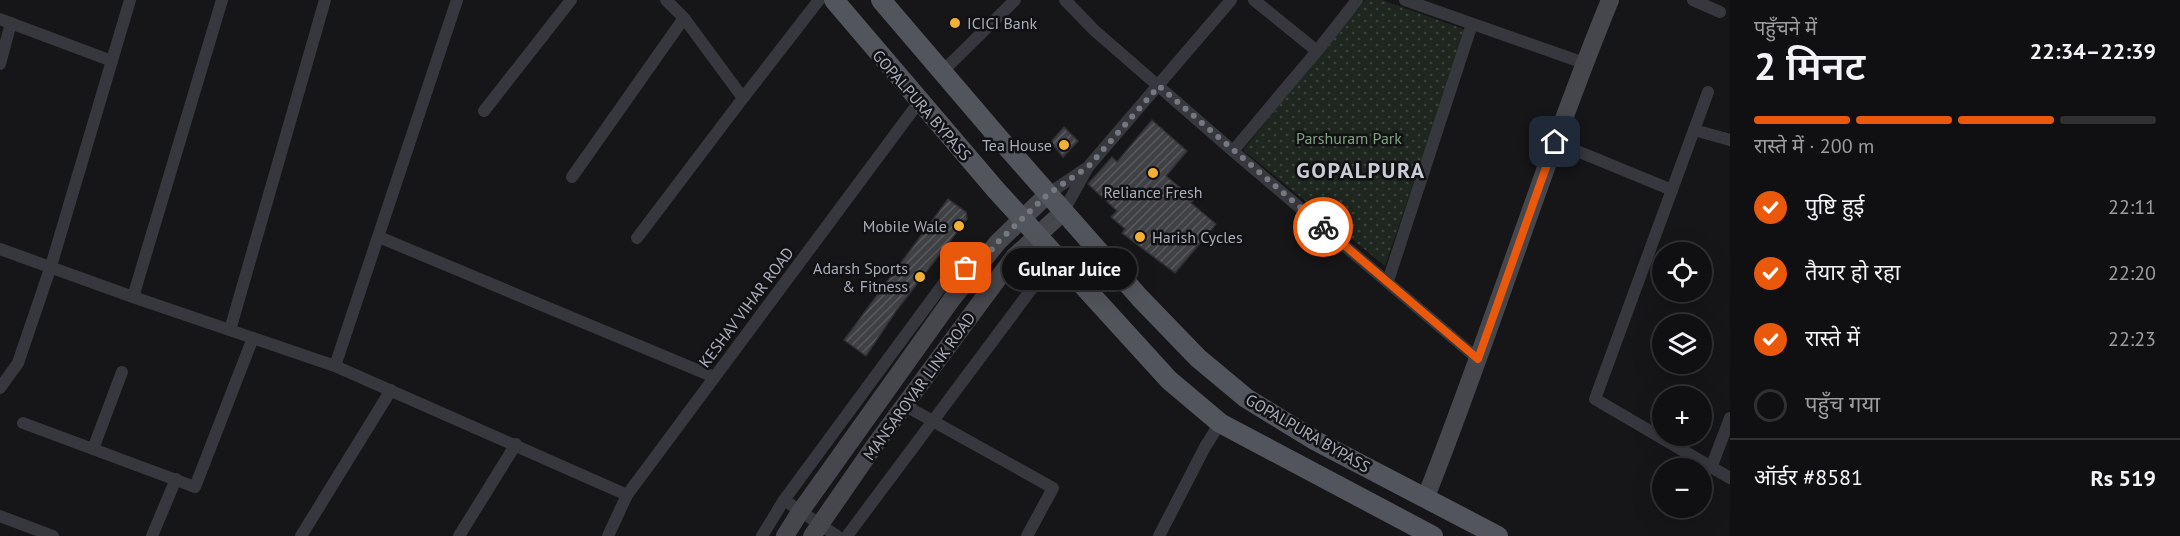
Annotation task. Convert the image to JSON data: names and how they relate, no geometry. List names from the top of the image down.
{
  "streets": {
    "main road": ["GOPALPURA BYPASS"],
    "street": ["KESHAV VIHAR ROAD", "MANSAROVAR LINK ROAD"]
  },
  "crossings": [
    ["GOPALPURA BYPASS", "KESHAV VIHAR ROAD"],
    ["GOPALPURA BYPASS", "MANSAROVAR LINK ROAD"]
  ],
  "districts": ["GOPALPURA"],
  "parks": ["Parshuram Park"],
  "places": [
    "ICICI Bank",
    "Tea House",
    "Reliance Fresh",
    "Mobile Wale",
    "Harish Cycles",
    "Gulnar Juice",
    "Adarsh Sports & Fitness"
  ],
  "page": {
    "heading": ["2 मिनट", "पहुँचने में", "22:34–22:39"],
    "panel": ["ऑर्डर #8581", "Rs 519"],
    "bar": "रास्ते में · 200 m",
    "list": [
      ["पुष्टि हुई", "22:11"],
      ["तैयार हो रहा", "22:20"],
      ["रास्ते में", "22:23"],
      "पहुँच गया"
    ],
    "map_buttons": ["+", "−"],
    "bubble": "Gulnar Juice"
  }
}
